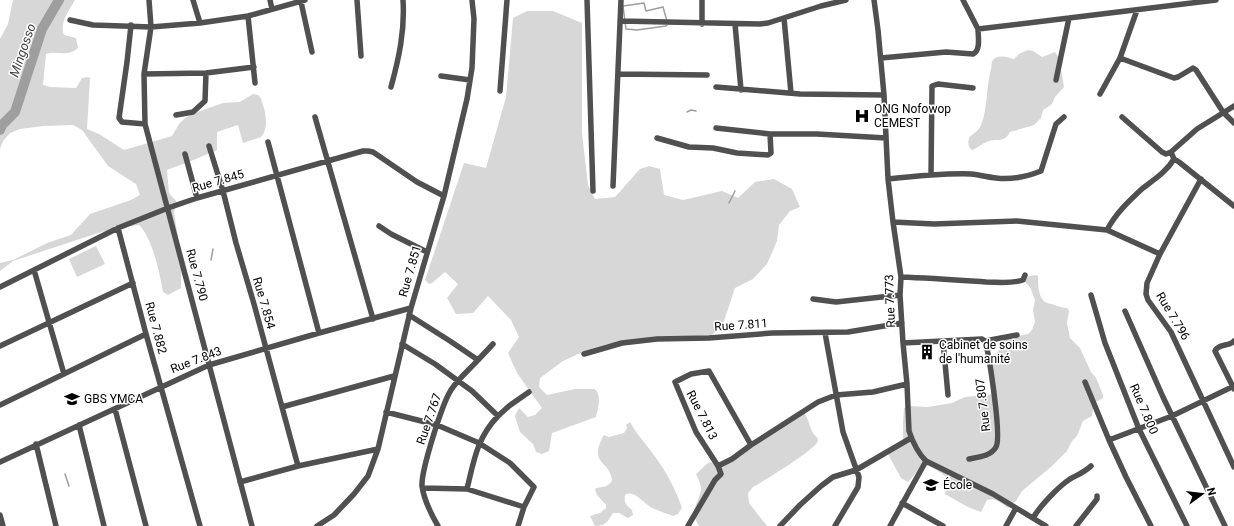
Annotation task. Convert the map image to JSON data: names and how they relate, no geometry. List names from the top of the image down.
{
  "streets": {
    "street": [
      "Rue 7.845",
      "Rue 7.851",
      "Rue 7.790",
      "Rue 7.773",
      "Rue 7.854",
      "Rue 7.796",
      "Rue 7.811",
      "Rue 7.882",
      "Rue 7.843",
      "Rue 7.807",
      "Rue 7.800",
      "Rue 7.813",
      "Rue 7.767"
    ]
  },
  "crossings": [
    ["Rue 7.845", "Rue 7.851"],
    ["Rue 7.845", "Rue 7.790"],
    ["Rue 7.845", "Rue 7.854"],
    ["Rue 7.845", "Rue 7.882"],
    ["Rue 7.851", "Rue 7.843"],
    ["Rue 7.790", "Rue 7.843"],
    ["Rue 7.773", "Rue 7.811"],
    ["Rue 7.854", "Rue 7.843"],
    ["Rue 7.882", "Rue 7.843"]
  ],
  "water": ["Mingosso"],
  "places": {
    "hospital": ["ONG Nofowop CEMEST"],
    "building": ["Cabinet de soins de l'humanité"],
    "school or university": ["GBS YMCA", "École"]
  },
  "north": "right"
}
